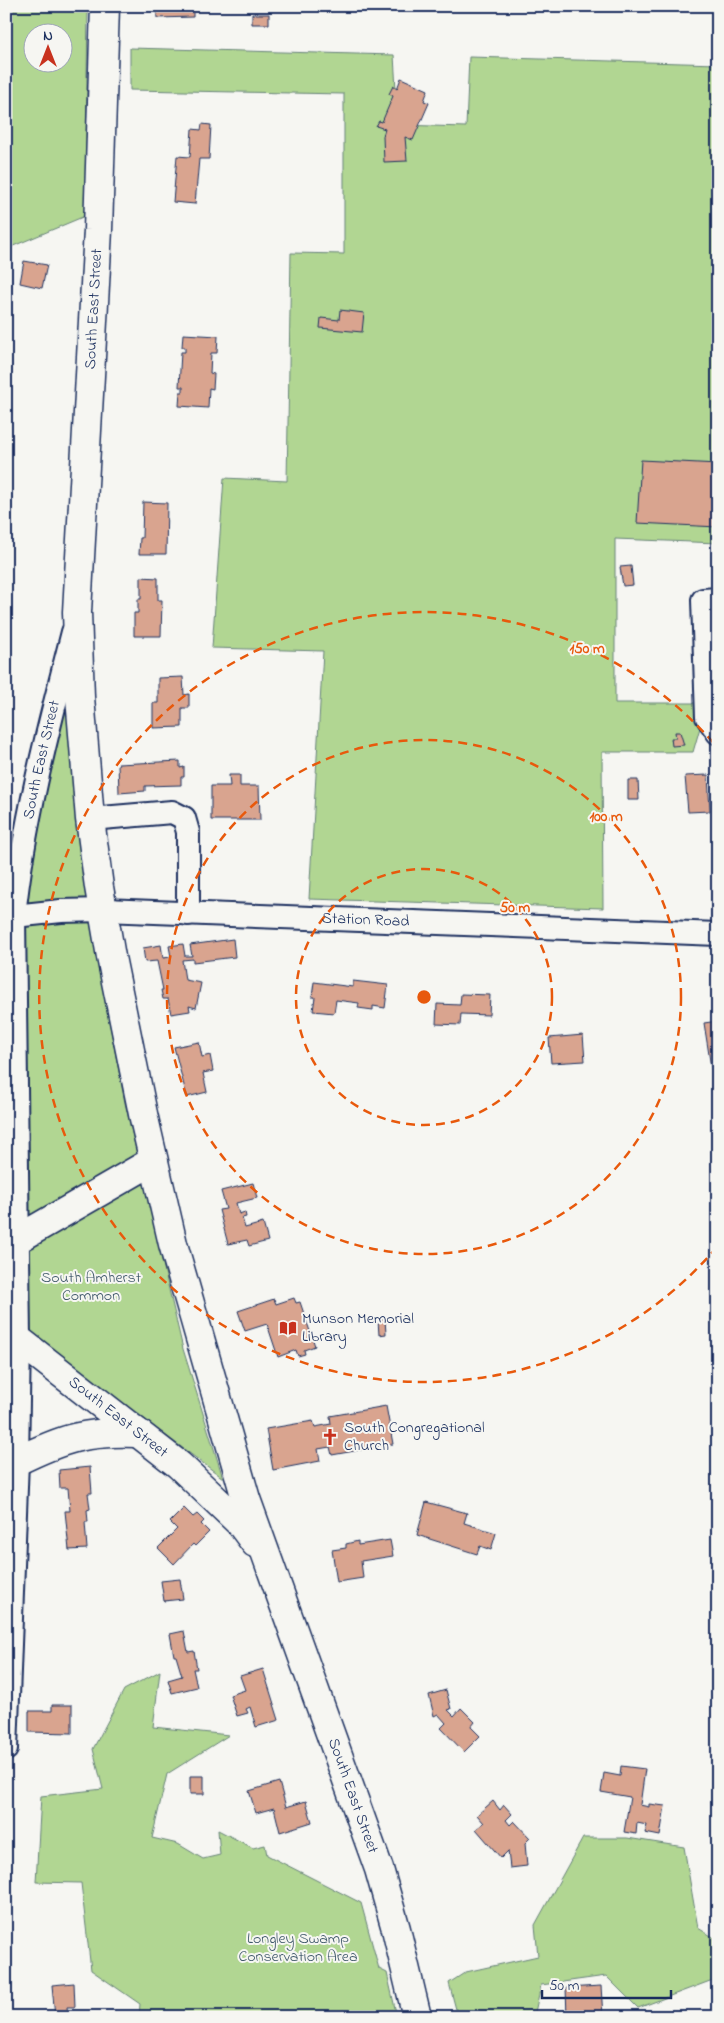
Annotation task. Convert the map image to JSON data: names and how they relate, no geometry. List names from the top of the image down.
{
  "streets": {
    "main road": ["South East Street"],
    "street": ["Station Road"]
  },
  "crossings": [
    ["South East Street", "Station Road"]
  ],
  "parks": ["South Amherst Common", "Longley Swamp Conservation Area"],
  "places": {
    "library": ["Munson Memorial Library"],
    "church": ["South Congregational Church"]
  },
  "scale_bar": "50 m",
  "north": "top",
  "rings": ["150 m", "100 m", "50 m"]
}
